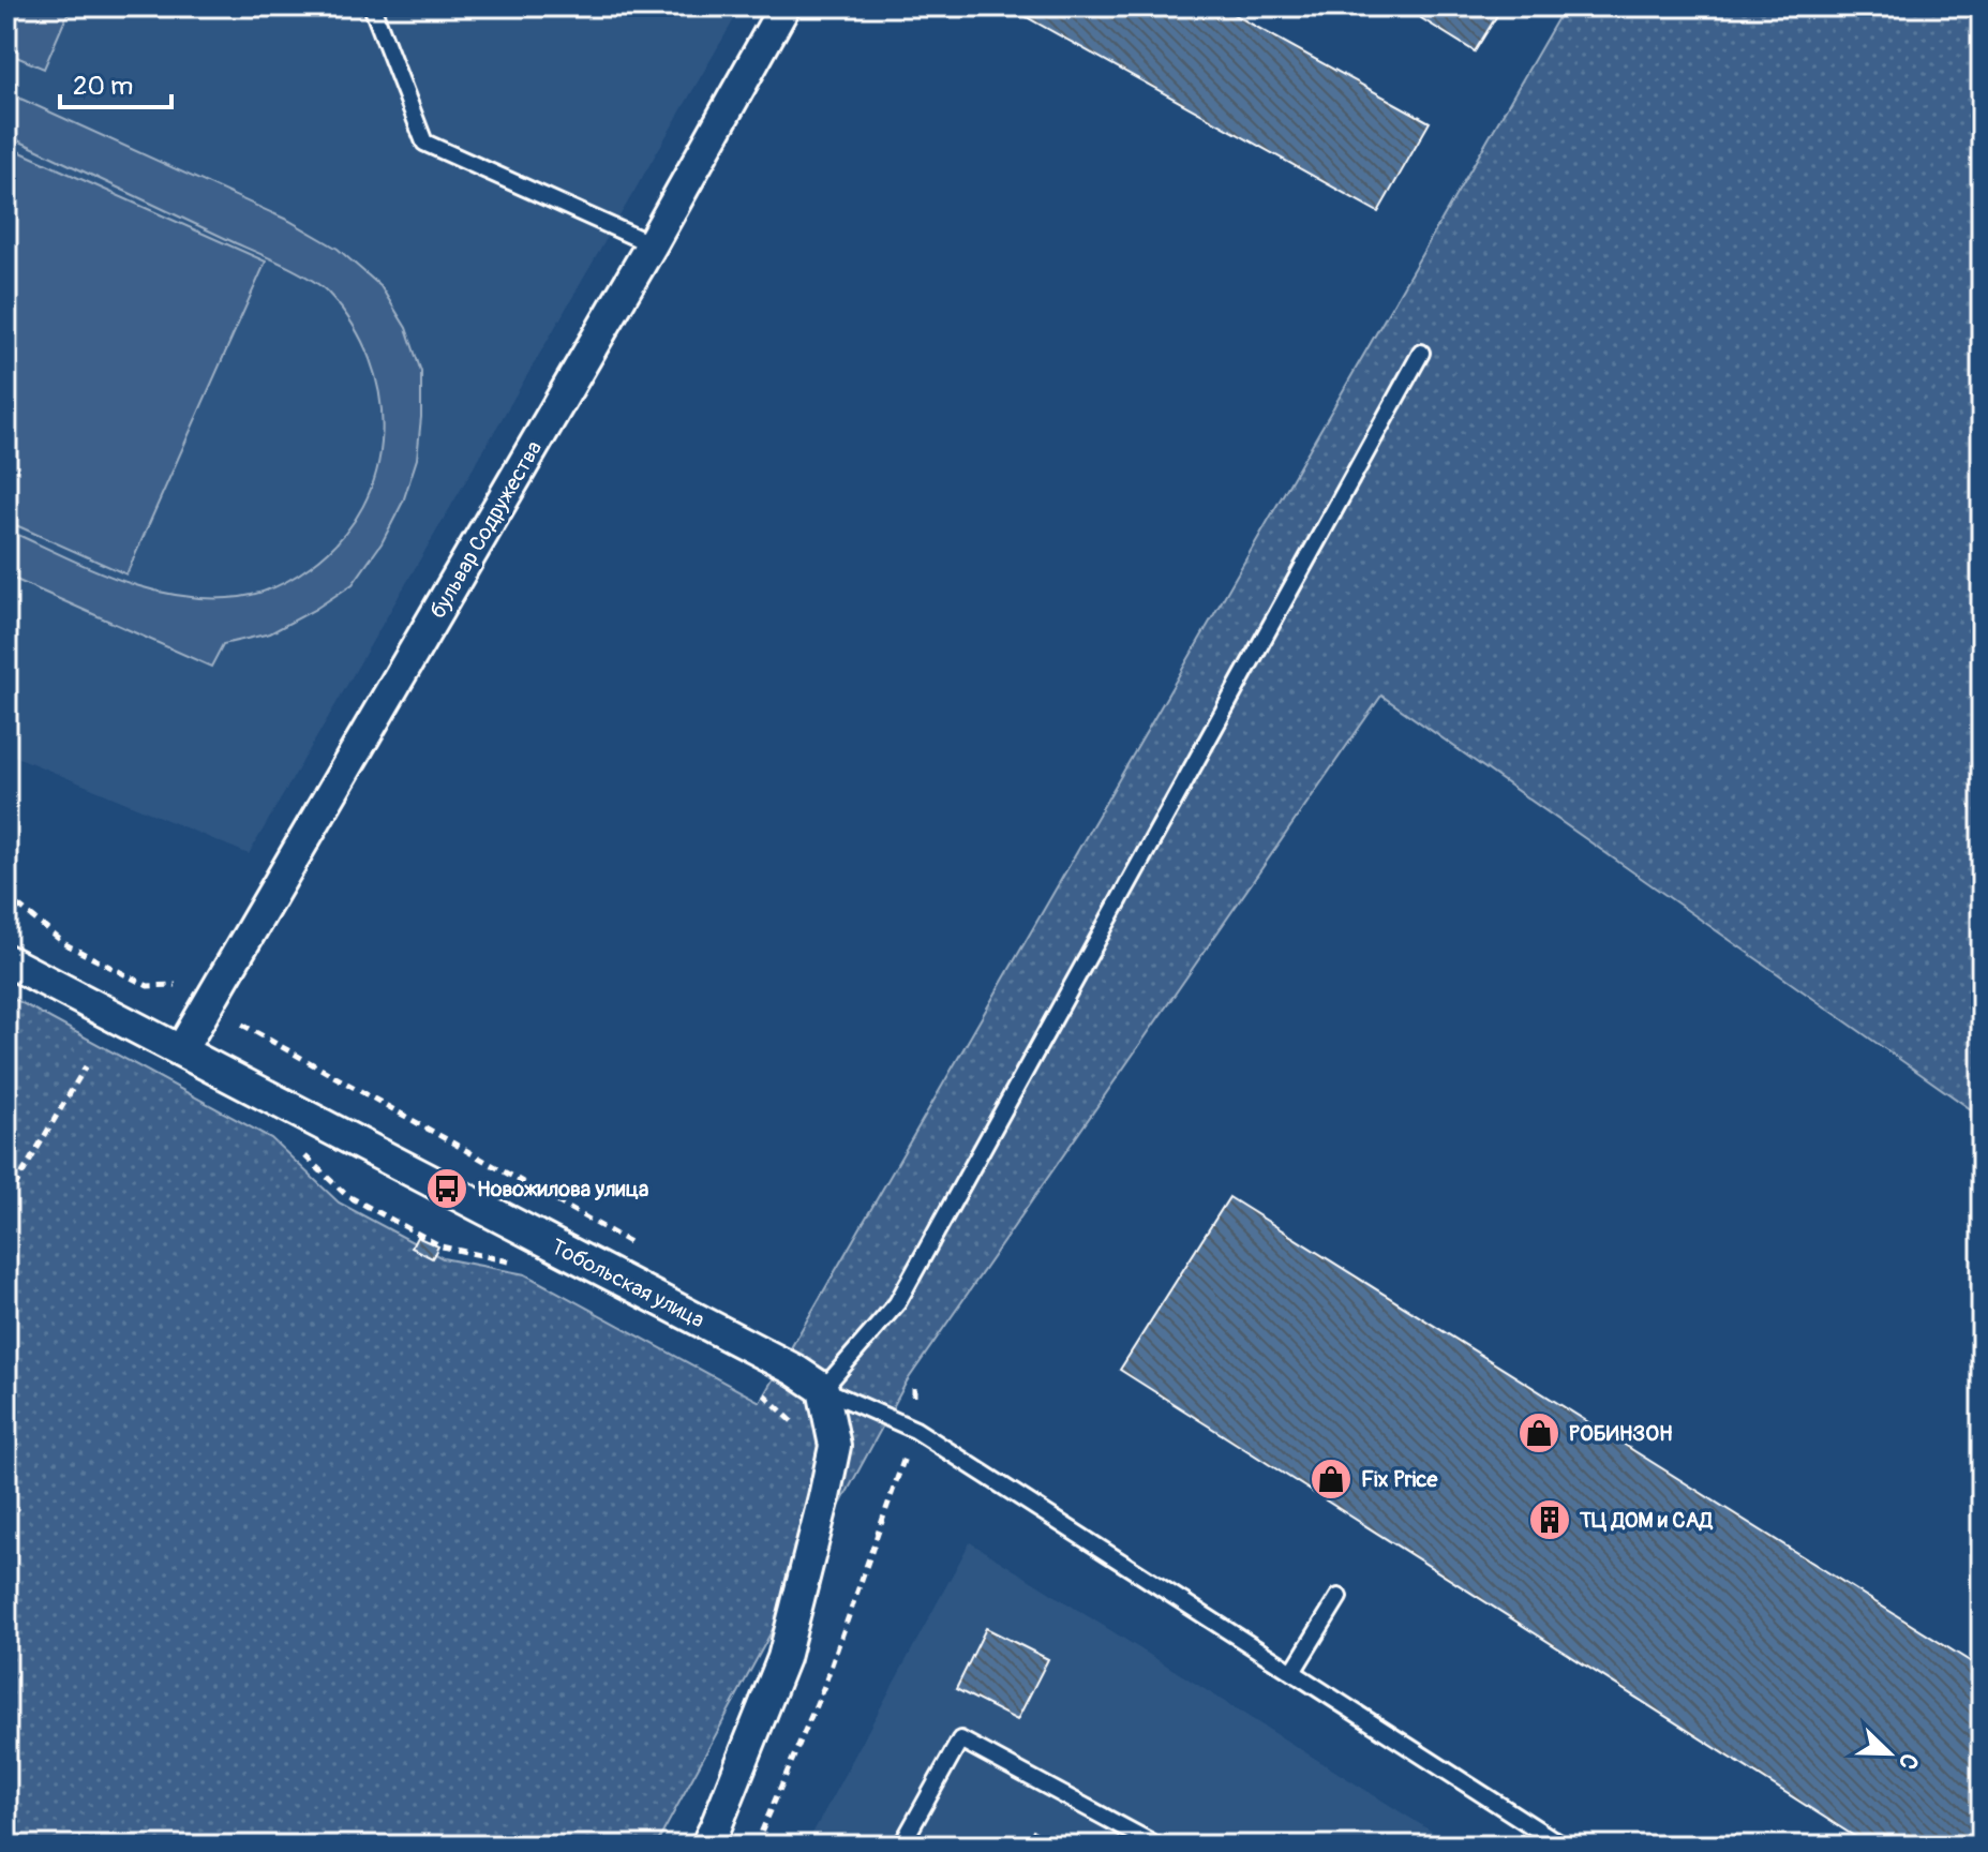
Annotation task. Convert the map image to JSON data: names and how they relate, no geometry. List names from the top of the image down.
{
  "streets": {
    "street": ["бульвар Содружества", "Тобольская улица"]
  },
  "crossings": [
    ["бульвар Содружества", "Тобольская улица"]
  ],
  "places": {
    "bus stop": ["Новожилова улица"],
    "shop": ["РОБИНЗОН", "Fix Price"],
    "building": ["ТЦ ДОМ и САД"]
  },
  "scale_bar": "20 m",
  "north": "bottom right"
}
